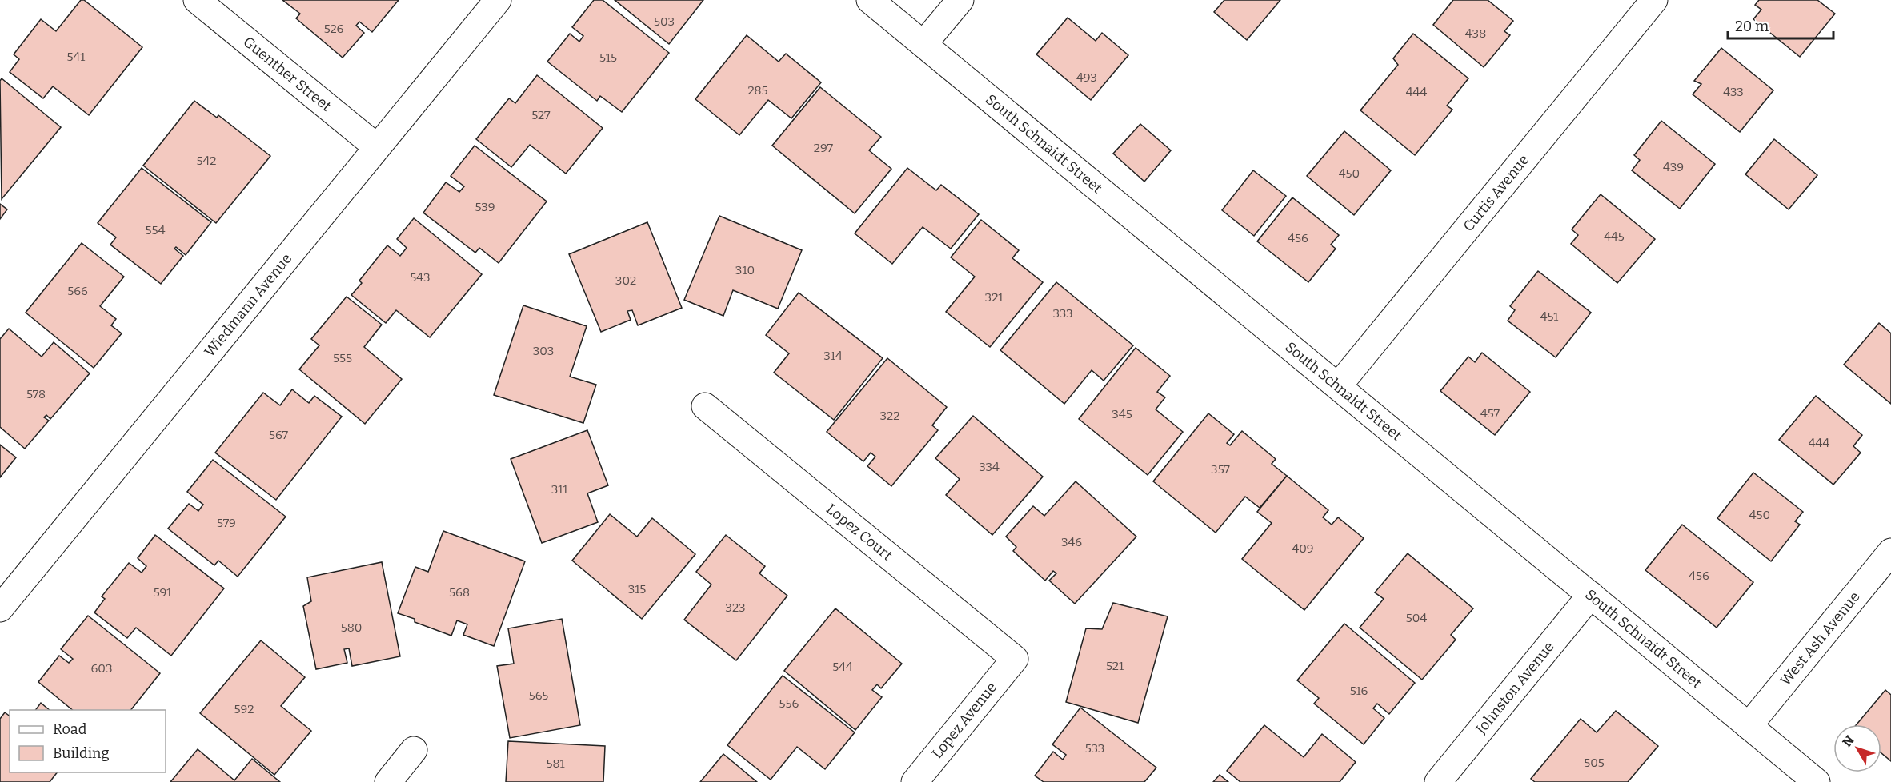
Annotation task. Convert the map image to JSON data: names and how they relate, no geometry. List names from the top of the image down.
{
  "streets": {
    "street": [
      "Guenther Street",
      "South Schnaidt Street",
      "Curtis Avenue",
      "Wiedmann Avenue",
      "Lopez Court",
      "West Ash Avenue",
      "Johnston Avenue",
      "Lopez Avenue"
    ]
  },
  "crossings": [
    ["Guenther Street", "Wiedmann Avenue"],
    ["South Schnaidt Street", "Curtis Avenue"],
    ["South Schnaidt Street", "West Ash Avenue"],
    ["South Schnaidt Street", "Johnston Avenue"],
    ["Lopez Court", "Lopez Avenue"]
  ],
  "house_numbers": [
    "503",
    "526",
    "438",
    "541",
    "515",
    "493",
    "285",
    "444",
    "433",
    "527",
    "297",
    "542",
    "439",
    "450",
    "539",
    "554",
    "445",
    "456",
    "310",
    "543",
    "302",
    "566",
    "321",
    "333",
    "451",
    "303",
    "314",
    "555",
    "578",
    "457",
    "345",
    "322",
    "567",
    "444",
    "334",
    "357",
    "311",
    "450",
    "579",
    "346",
    "409",
    "456",
    "315",
    "591",
    "568",
    "323",
    "504",
    "580",
    "521",
    "544",
    "603",
    "516",
    "565",
    "556",
    "592",
    "533",
    "505",
    "581"
  ],
  "legend": ["Road", "Building"],
  "scale_bar": "20 m",
  "north": "top left"
}
